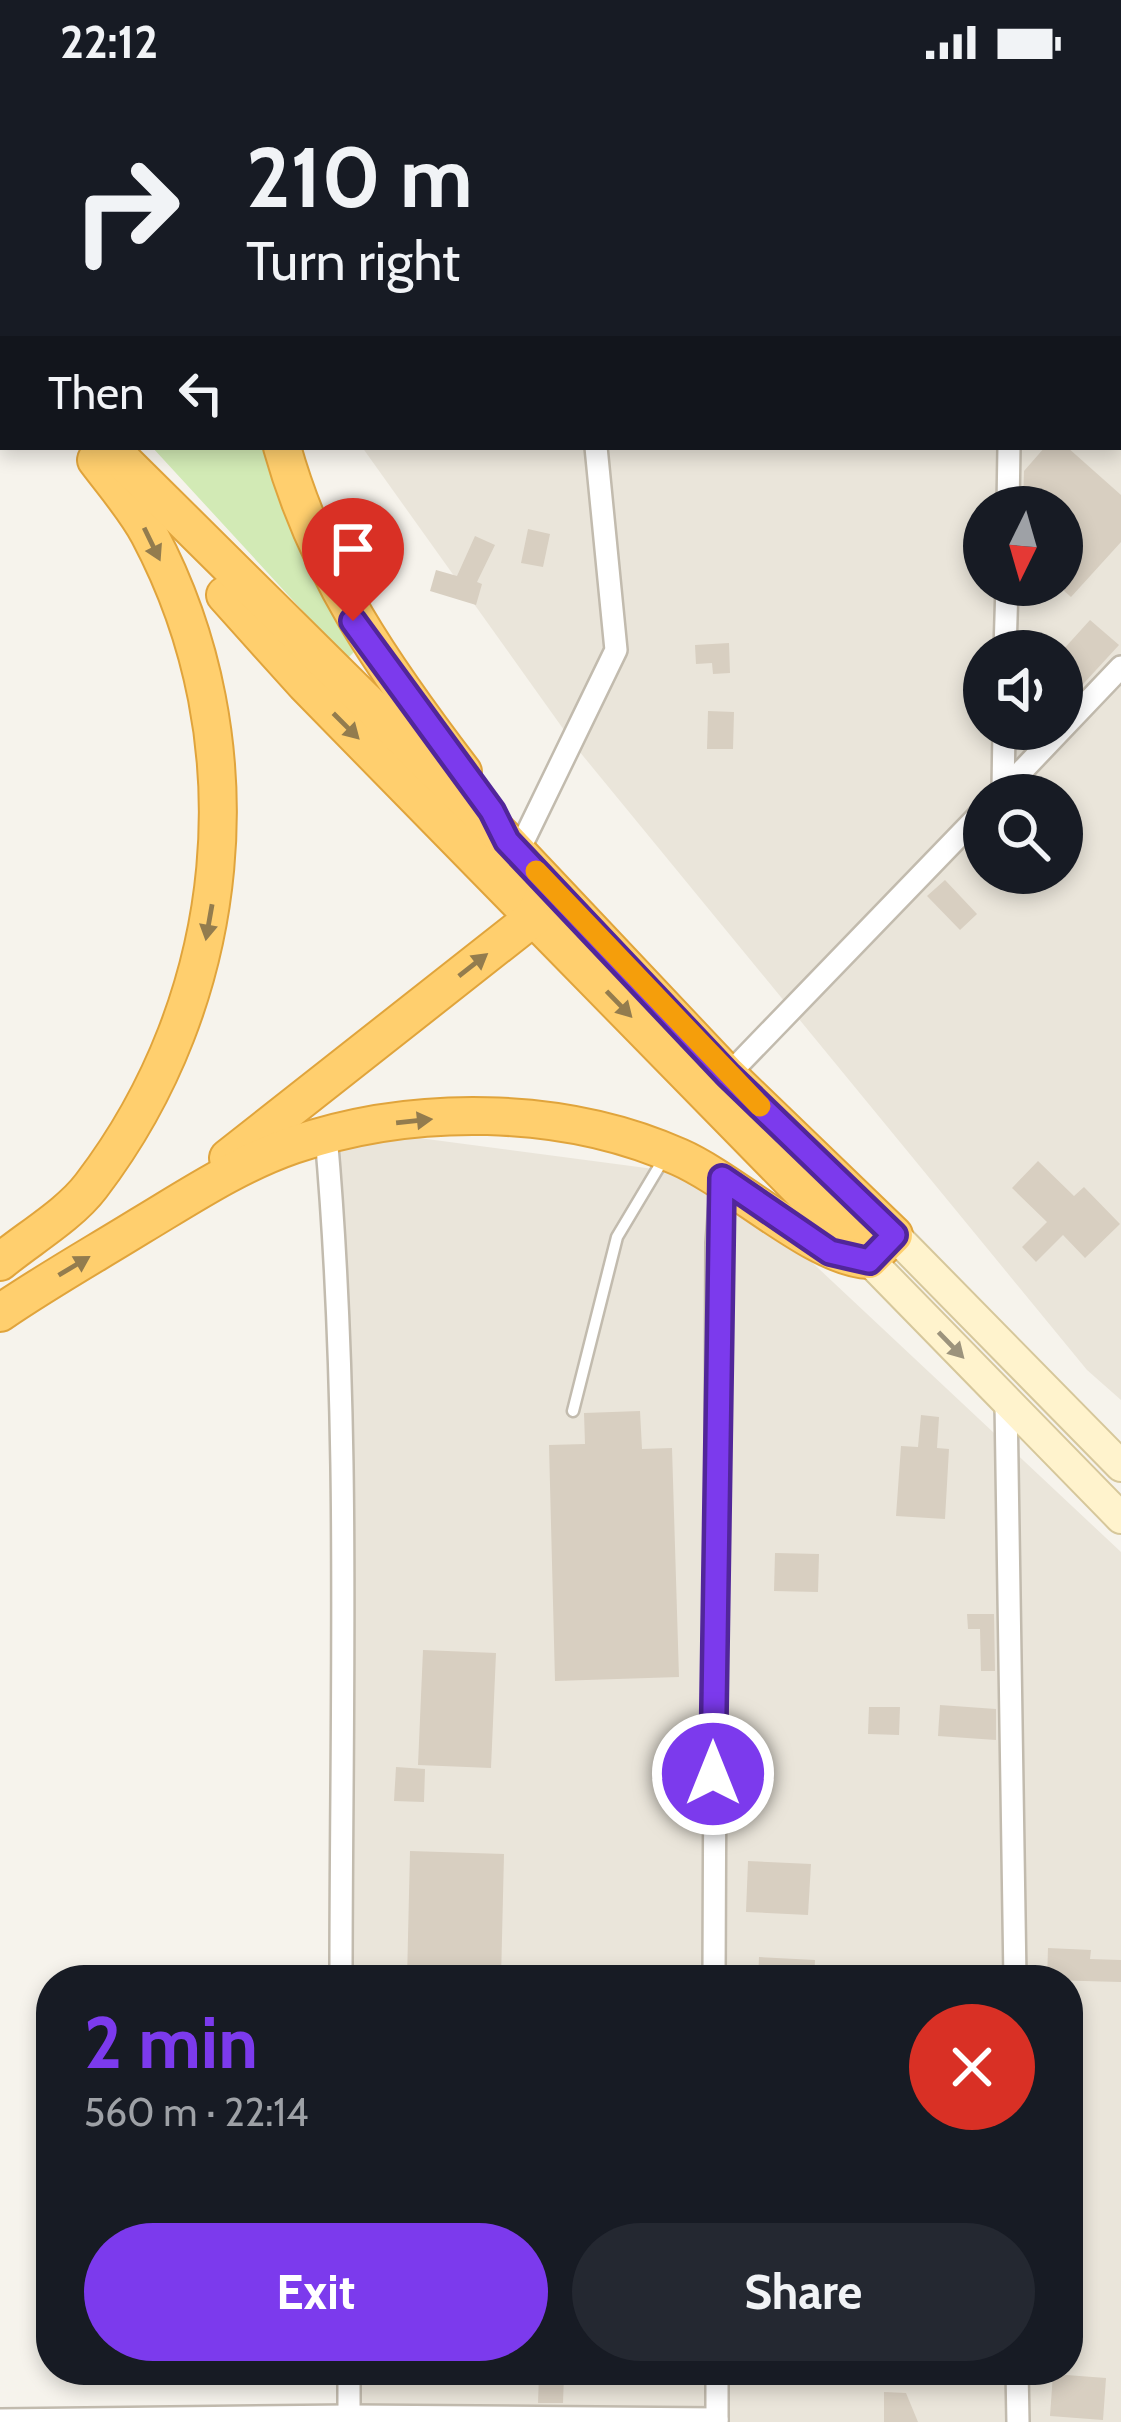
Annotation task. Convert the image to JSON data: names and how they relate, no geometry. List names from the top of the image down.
{
  "north": "bottom",
  "page": {
    "status": "22:12",
    "turn": ["210 m", "Turn right"],
    "then": "Then",
    "heading": ["2 min", "560 m · 22:14"],
    "buttons": ["Exit", "Share"]
  }
}
